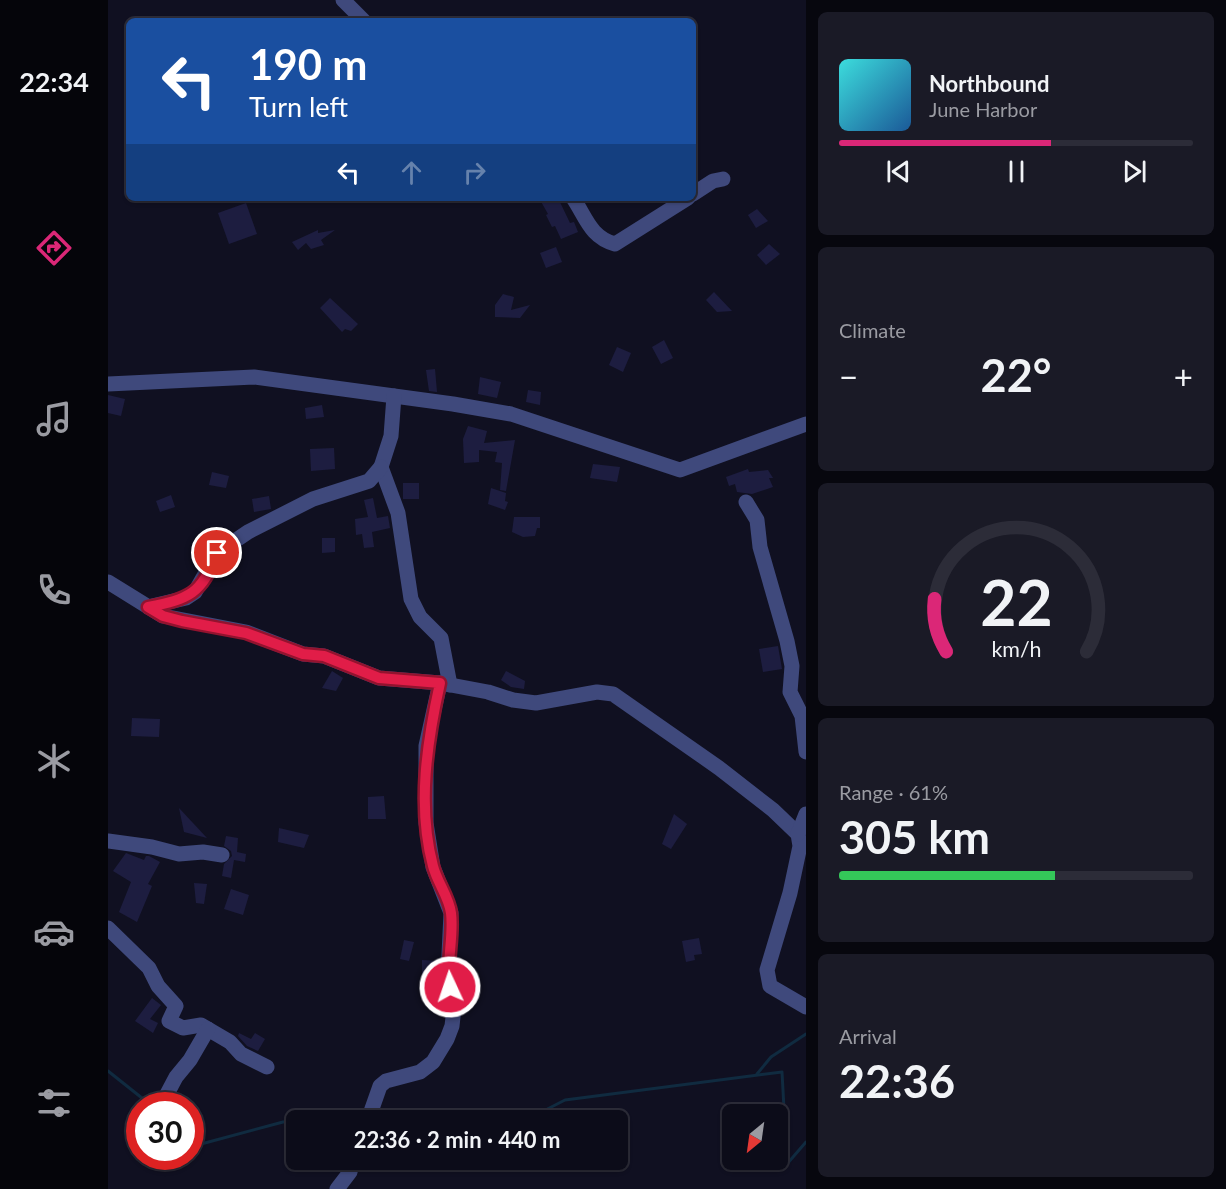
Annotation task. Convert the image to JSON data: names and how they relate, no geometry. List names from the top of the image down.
{
  "north": "bottom left",
  "page": {
    "tabs": "22:34",
    "turn": ["190 m", "Turn left"],
    "song": ["Northbound", "June Harbor"],
    "tile": [
      "Climate",
      ["Range · 61%", "305 km"],
      ["Arrival", "22:36"]
    ],
    "heat": ["−", "22°", "+"],
    "limit": "30",
    "trip": "22:36 · 2 min · 440 m",
    "gauge": ["22", "km/h"]
  }
}
